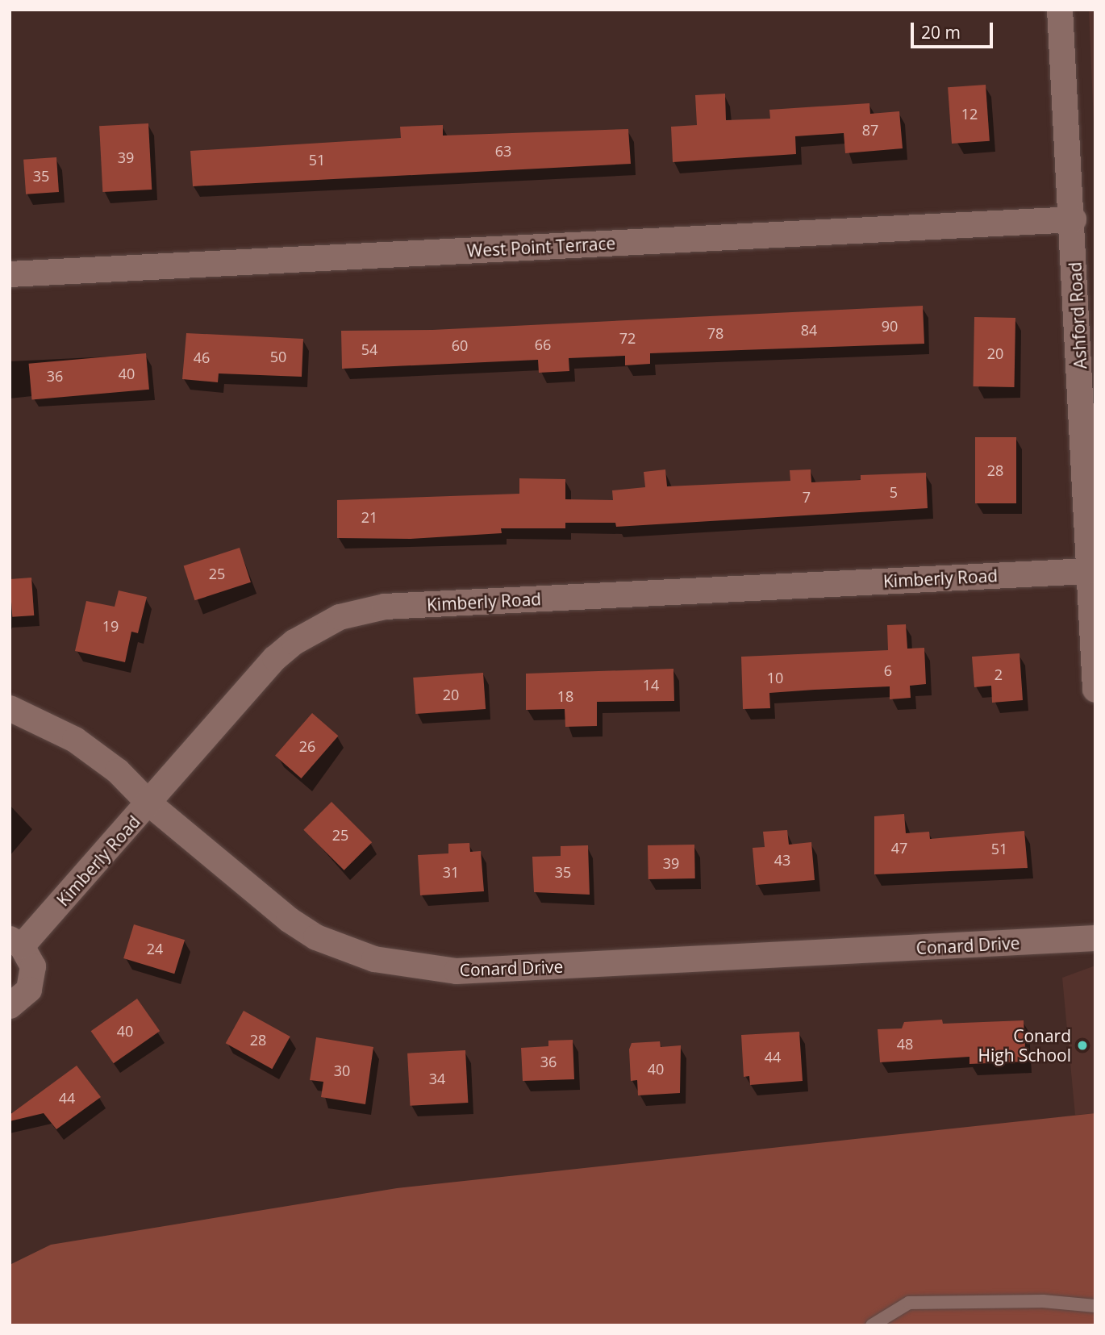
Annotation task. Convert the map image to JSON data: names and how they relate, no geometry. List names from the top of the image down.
{
  "streets": {
    "street": [
      "West Point Terrace",
      "Ashford Road",
      "Kimberly Road",
      "Conard Drive"
    ]
  },
  "crossings": [
    ["West Point Terrace", "Ashford Road"],
    ["Ashford Road", "Kimberly Road"],
    ["Kimberly Road", "Conard Drive"]
  ],
  "places": ["Conard High School"],
  "house_numbers": [
    "12",
    "87",
    "63",
    "39",
    "51",
    "35",
    "90",
    "84",
    "78",
    "72",
    "66",
    "60",
    "54",
    "20",
    "50",
    "46",
    "40",
    "36",
    "28",
    "5",
    "7",
    "21",
    "25",
    "19",
    "6",
    "2",
    "10",
    "14",
    "20",
    "18",
    "26",
    "25",
    "47",
    "51",
    "43",
    "39",
    "31",
    "35",
    "24",
    "40",
    "28",
    "48",
    "44",
    "36",
    "40",
    "30",
    "34",
    "44"
  ],
  "scale_bar": "20 m"
}
